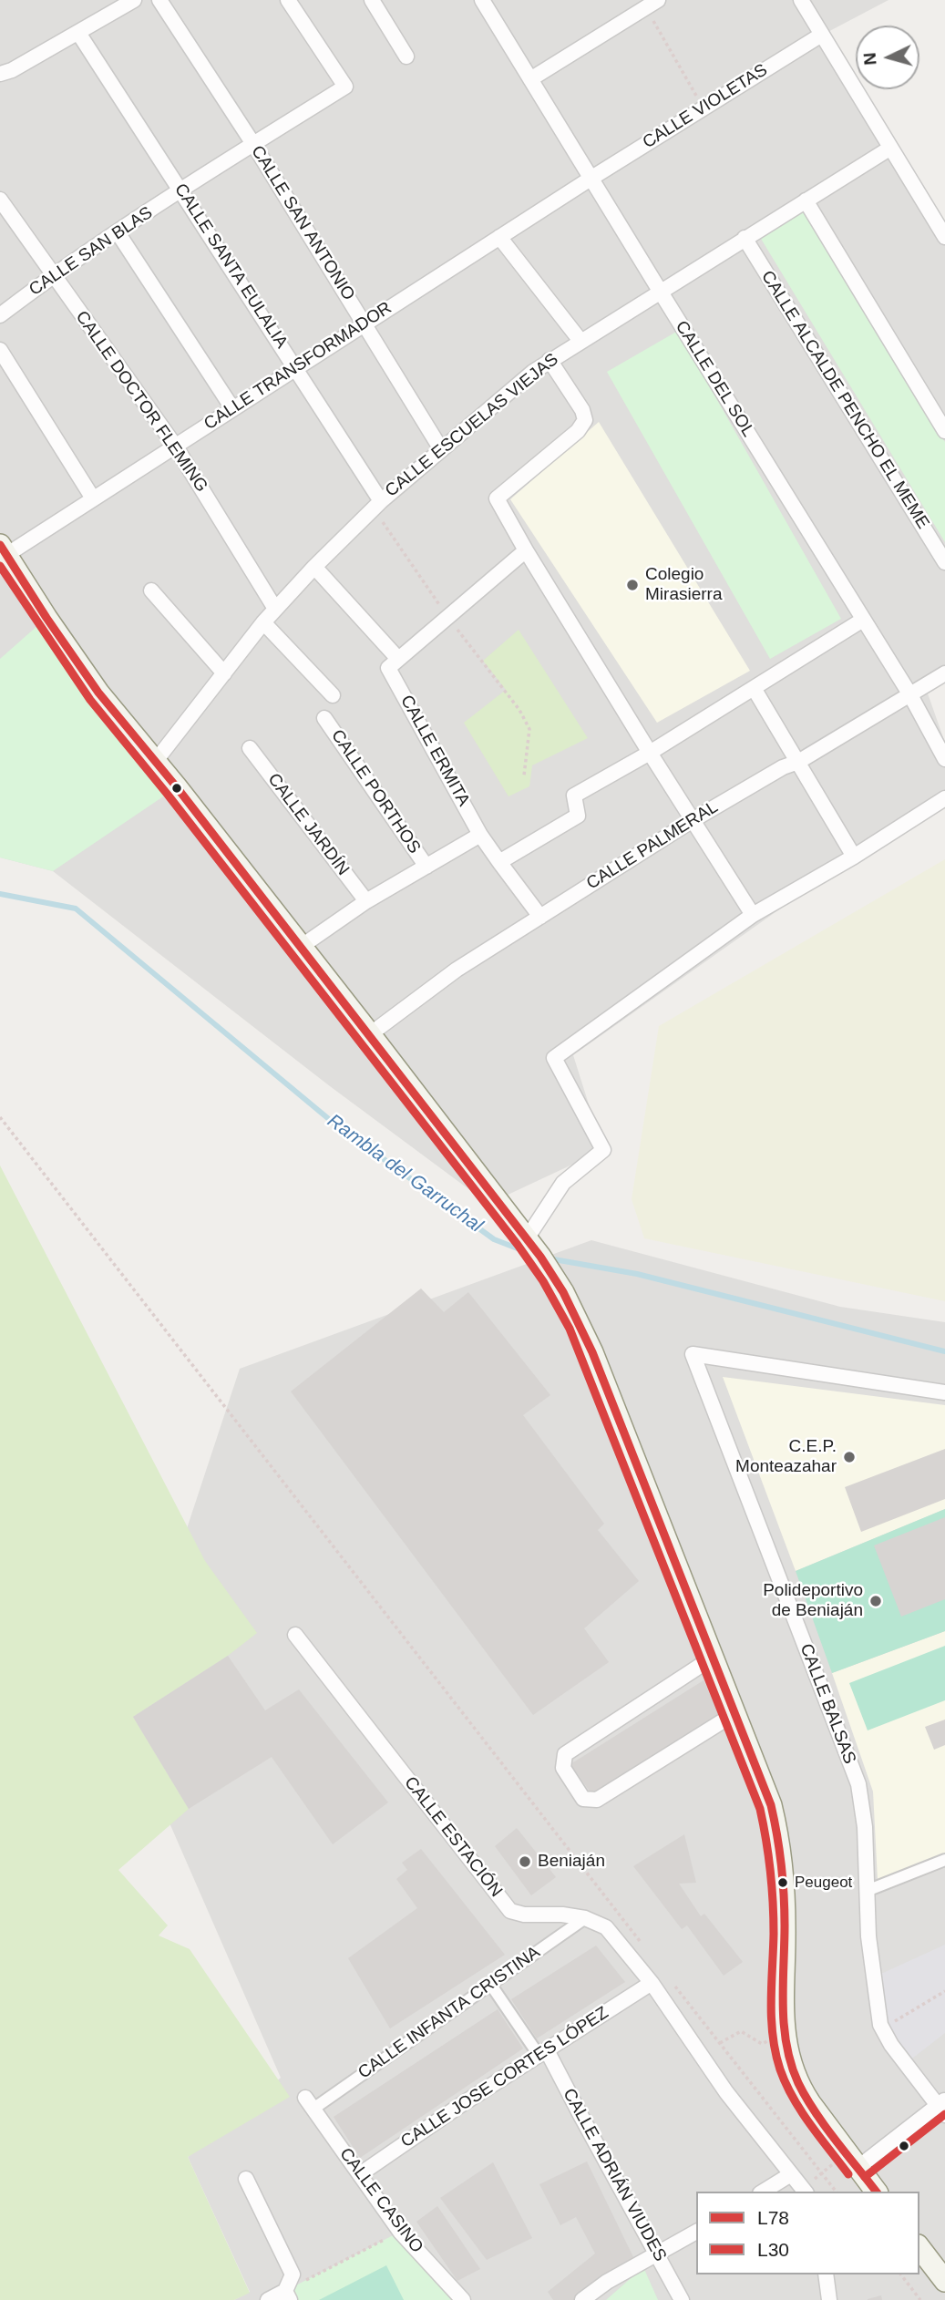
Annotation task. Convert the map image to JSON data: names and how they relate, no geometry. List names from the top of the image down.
{
  "streets": {
    "street": [
      "CALLE VIOLETAS",
      "CALLE SAN ANTONIO",
      "CALLE SAN BLAS",
      "CALLE SANTA EULALIA",
      "CALLE TRANSFORMADOR",
      "CALLE DEL SOL",
      "CALLE ALCALDE PENCHO EL MEME",
      "CALLE DOCTOR FLEMING",
      "CALLE ESCUELAS VIEJAS",
      "CALLE ERMITA",
      "CALLE PORTHOS",
      "CALLE JARDÍN",
      "CALLE PALMERAL",
      "CALLE BALSAS",
      "CALLE ESTACIÓN",
      "CALLE INFANTA CRISTINA",
      "CALLE JOSE CORTES LÓPEZ",
      "CALLE ADRIÁN VIUDES",
      "CALLE CASINO"
    ]
  },
  "crossings": [
    ["CALLE VIOLETAS", "CALLE TRANSFORMADOR"],
    ["CALLE VIOLETAS", "CALLE DEL SOL"],
    ["CALLE SAN ANTONIO", "CALLE SAN BLAS"],
    ["CALLE SAN ANTONIO", "CALLE TRANSFORMADOR"],
    ["CALLE SAN ANTONIO", "CALLE ESCUELAS VIEJAS"],
    ["CALLE SAN BLAS", "CALLE SANTA EULALIA"],
    ["CALLE SAN BLAS", "CALLE DOCTOR FLEMING"],
    ["CALLE SANTA EULALIA", "CALLE TRANSFORMADOR"],
    ["CALLE SANTA EULALIA", "CALLE ESCUELAS VIEJAS"],
    ["CALLE TRANSFORMADOR", "CALLE DEL SOL"],
    ["CALLE TRANSFORMADOR", "CALLE DOCTOR FLEMING"],
    ["CALLE DEL SOL", "CALLE ESCUELAS VIEJAS"],
    ["CALLE DEL SOL", "CALLE PALMERAL"],
    ["CALLE ALCALDE PENCHO EL MEME", "CALLE ESCUELAS VIEJAS"],
    ["CALLE DOCTOR FLEMING", "CALLE ESCUELAS VIEJAS"],
    ["CALLE ESCUELAS VIEJAS", "CALLE ERMITA"],
    ["CALLE ERMITA", "CALLE PALMERAL"],
    ["CALLE ESTACIÓN", "CALLE INFANTA CRISTINA"],
    ["CALLE ESTACIÓN", "CALLE JOSE CORTES LÓPEZ"],
    ["CALLE INFANTA CRISTINA", "CALLE CASINO"],
    ["CALLE JOSE CORTES LÓPEZ", "CALLE ADRIÁN VIUDES"],
    ["CALLE JOSE CORTES LÓPEZ", "CALLE CASINO"]
  ],
  "water": ["Rambla del Garruchal"],
  "places": [
    "Colegio Mirasierra",
    "C.E.P. Monteazahar",
    "Polideportivo de Beniaján",
    "Beniaján",
    "Peugeot"
  ],
  "lines": ["transit line L78", "transit line L30"],
  "legend": ["L78", "L30"],
  "north": "left"
}
